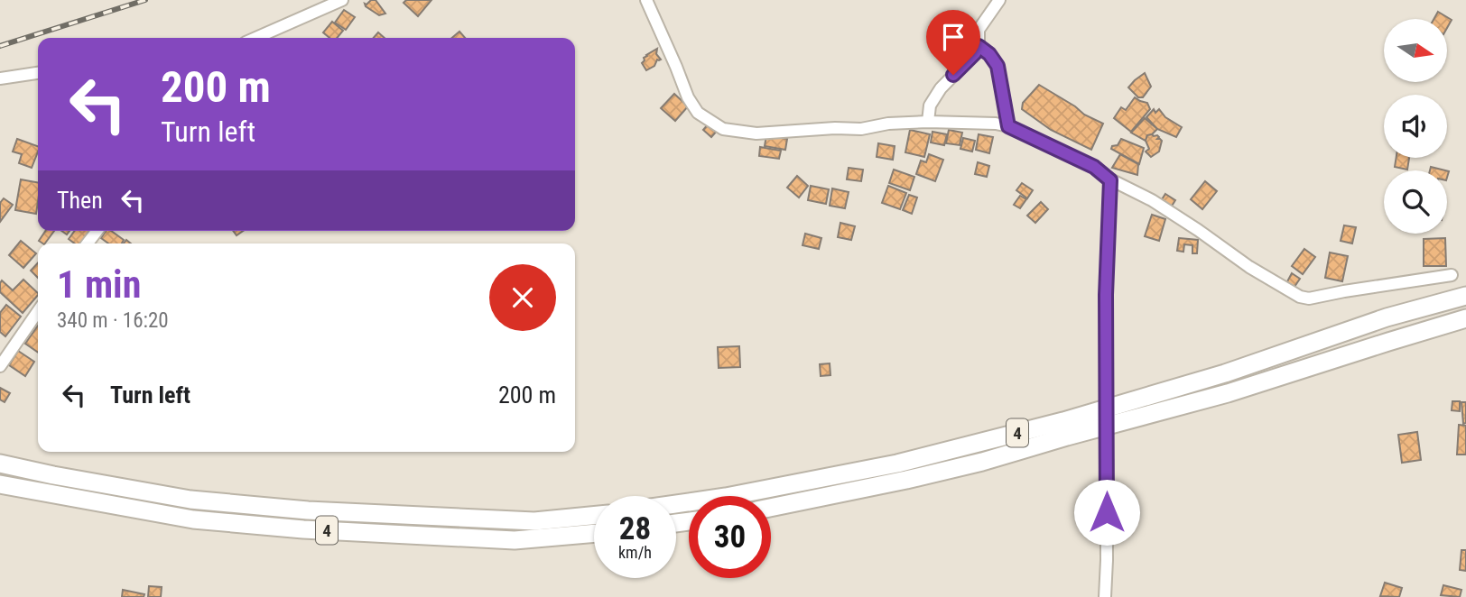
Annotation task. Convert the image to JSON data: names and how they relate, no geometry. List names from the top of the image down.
{
  "streets": {
    "highway": ["4"]
  },
  "north": "right",
  "page": {
    "turn": ["200 m", "Turn left"],
    "then": "Then",
    "heading": ["1 min", "340 m · 16:20"],
    "list": [
      {
        "name": "Turn left",
        "value": "200 m"
      }
    ],
    "speed": "28 km/h",
    "limit": "30"
  }
}
